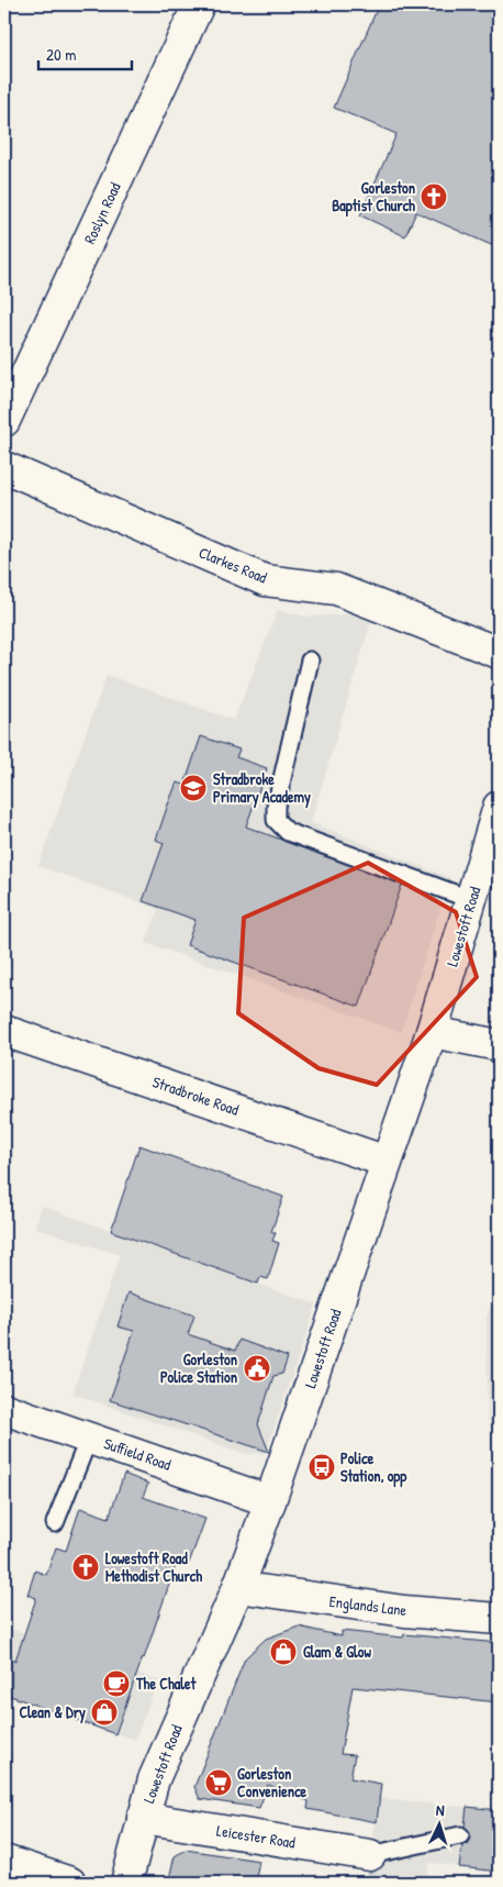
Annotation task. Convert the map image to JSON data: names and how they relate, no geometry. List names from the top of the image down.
{
  "streets": {
    "street": [
      "Roslyn Road",
      "Clarkes Road",
      "Lowestoft Road",
      "Stradbroke Road",
      "Suffield Road",
      "Englands Lane",
      "Leicester Road"
    ]
  },
  "crossings": [
    ["Lowestoft Road", "Stradbroke Road"],
    ["Lowestoft Road", "Suffield Road"],
    ["Lowestoft Road", "Englands Lane"],
    ["Lowestoft Road", "Leicester Road"]
  ],
  "places": {
    "church": ["Gorleston Baptist Church", "Lowestoft Road Methodist Church"],
    "school or university": ["Stradbroke Primary Academy"],
    "public building": ["Gorleston Police Station"],
    "bus stop": ["Police Station, opp"],
    "shop": ["Glam & Glow", "Clean & Dry"],
    "cafe": ["The Chalet"],
    "supermarket": ["Gorleston Convenience"]
  },
  "scale_bar": "20 m",
  "north": "top"
}
